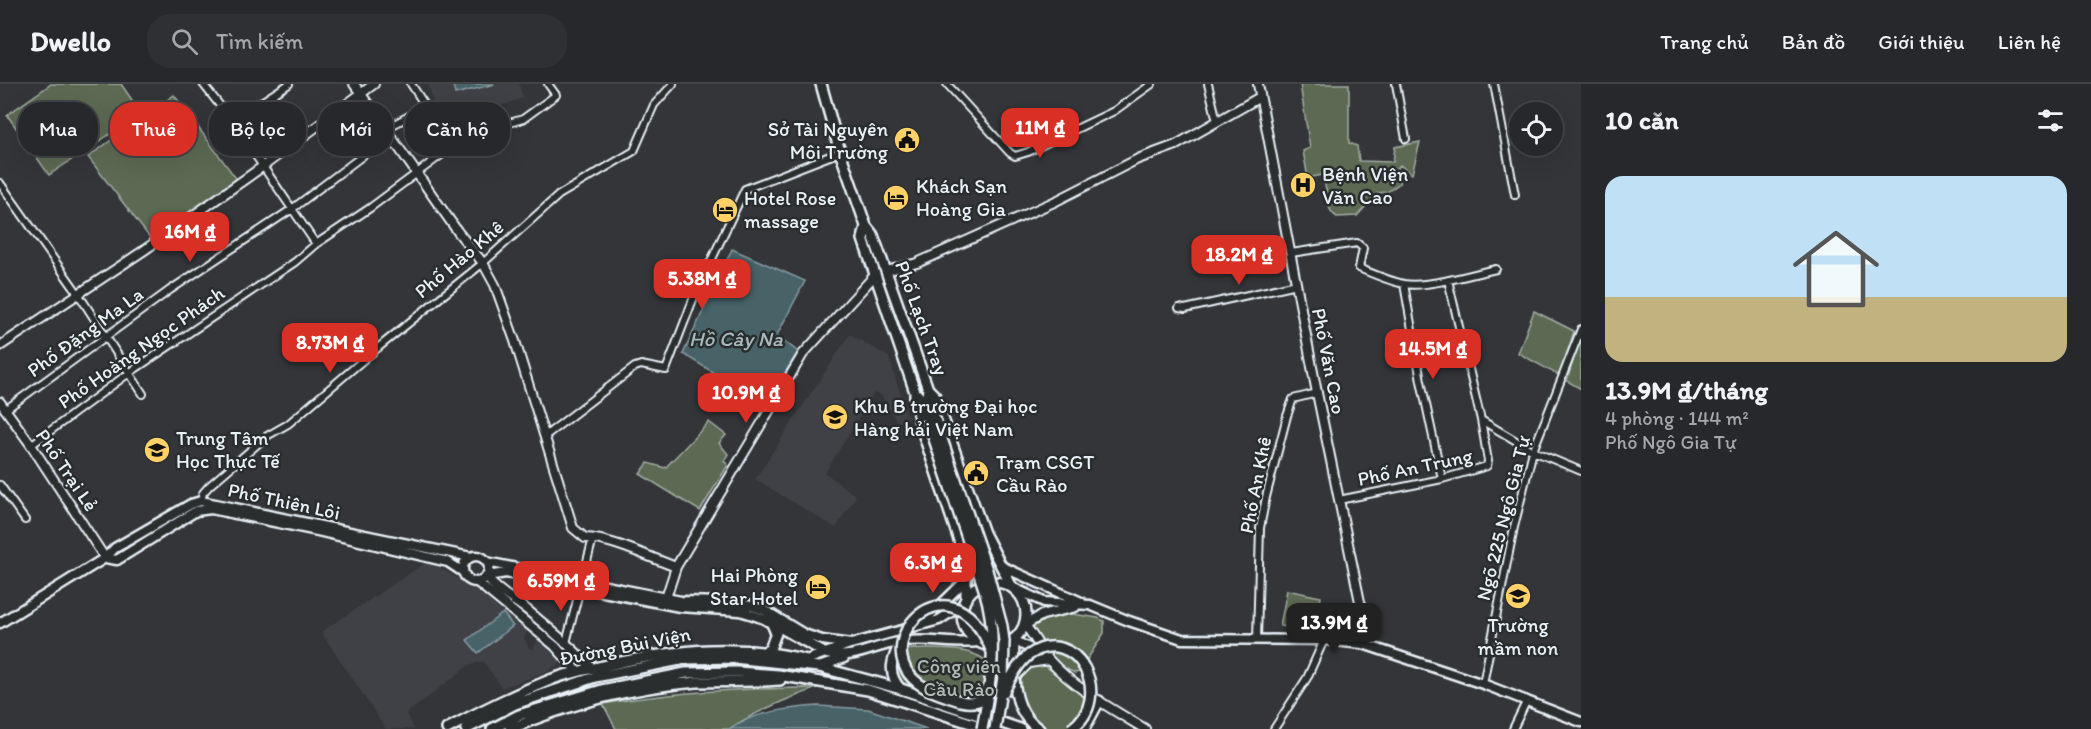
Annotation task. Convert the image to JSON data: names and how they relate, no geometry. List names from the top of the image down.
{
  "streets": {
    "main road": ["Phố Lạch Tray", "Phố Thiên Lôi", "Đường Bùi Viện"],
    "street": [
      "Phố Hào Khê",
      "Phố Đặng Ma La",
      "Phố Hoàng Ngọc Phách",
      "Phố Văn Cao",
      "Phố An Trung",
      "Phố Trại Lẻ",
      "Phố An Khê",
      "Ngõ 225 Ngô Gia Tự"
    ]
  },
  "crossings": [
    ["Phố Hào Khê", "Phố Thiên Lôi"],
    ["Phố Đặng Ma La", "Phố Trại Lẻ"],
    ["Phố Hoàng Ngọc Phách", "Phố Trại Lẻ"],
    ["Phố Văn Cao", "Phố An Trung"],
    ["Phố Văn Cao", "Phố An Khê"],
    ["Phố Trại Lẻ", "Phố Thiên Lôi"]
  ],
  "water": ["Hồ Cây Na"],
  "parks": ["Công viên Cầu Rào"],
  "places": {
    "public building": ["Sở Tài Nguyên Môi Trường", "Trạm CSGT Cầu Rào"],
    "hospital": ["Bệnh Viện Văn Cao"],
    "hotel": ["Khách Sạn Hoàng Gia", "Hotel Rose massage", "Hai Phòng Star Hotel"],
    "school or university": ["Khu B trường Đại học Hàng hải Việt Nam", "Trung Tâm Học Thực Tế", "Trường mầm non"]
  },
  "page": {
    "header": "Dwello",
    "search": "Tìm kiếm",
    "nav": [
      "Trang chủ",
      "Bản đồ",
      "Giới thiệu",
      "Liên hệ"
    ],
    "heading": "10 căn",
    "chip": [
      "Mua",
      "Thuê",
      "Bộ lọc",
      "Mới",
      "Căn hộ"
    ],
    "price": [
      "11M ₫",
      "16M ₫",
      "18.2M ₫",
      "5.38M ₫",
      "8.73M ₫",
      "14.5M ₫",
      "10.9M ₫",
      "6.3M ₫",
      "6.59M ₫",
      "13.9M ₫"
    ],
    "list": [
      {
        "name": "13.9M ₫/tháng",
        "note": "4 phòng · 144 m² · Phố Ngô Gia Tự"
      }
    ]
  }
}
